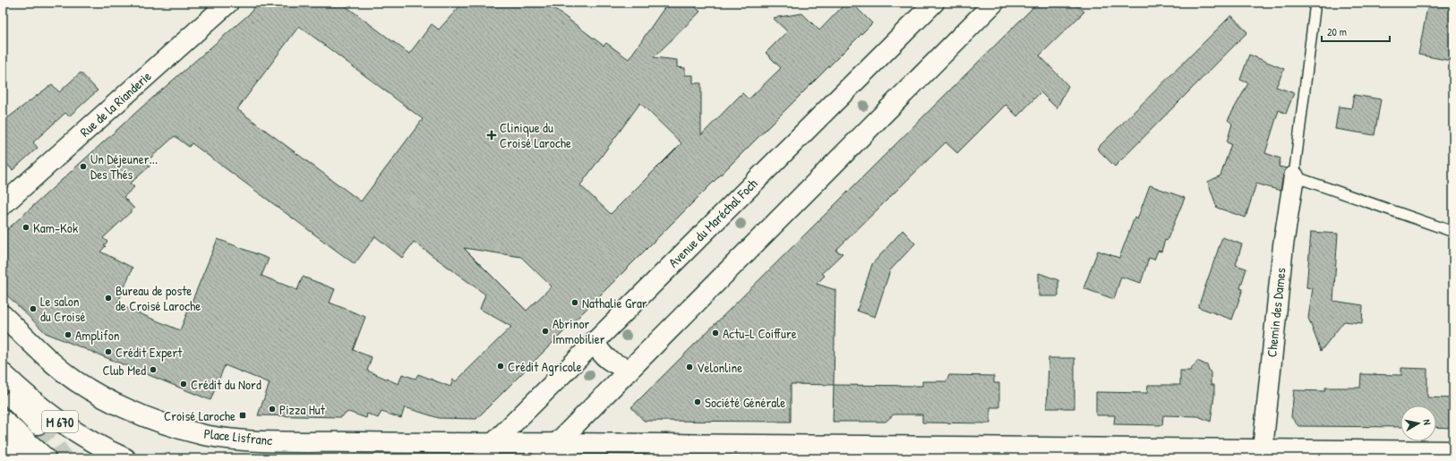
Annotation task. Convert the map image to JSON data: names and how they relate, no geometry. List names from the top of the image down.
{
  "streets": {
    "street": [
      "Rue de la Rianderie",
      "Avenue du Maréchal Foch",
      "Chemin des Dames",
      "M 670",
      "Place Lisfranc"
    ]
  },
  "crossings": [
    ["Avenue du Maréchal Foch", "Place Lisfranc"],
    ["Chemin des Dames", "Place Lisfranc"]
  ],
  "places": {
    "health": ["Clinique du Croisé Laroche"],
    "other": [
      "Un Déjeuner... Des Thés",
      "Kam-Kok",
      "Bureau de poste de Croisé Laroche",
      "Nathalie Grar",
      "Le salon du Croisé",
      "Abrinor Immobilier",
      "Actu-L Coiffure",
      "Amplifon",
      "Crédit Expert",
      "Crédit Agricole",
      "Velonline",
      "Club Med",
      "Crédit du Nord",
      "Société Générale",
      "Pizza Hut"
    ],
    "transit": ["Croisé Laroche"]
  },
  "scale_bar": "20 m",
  "north": "right"
}
